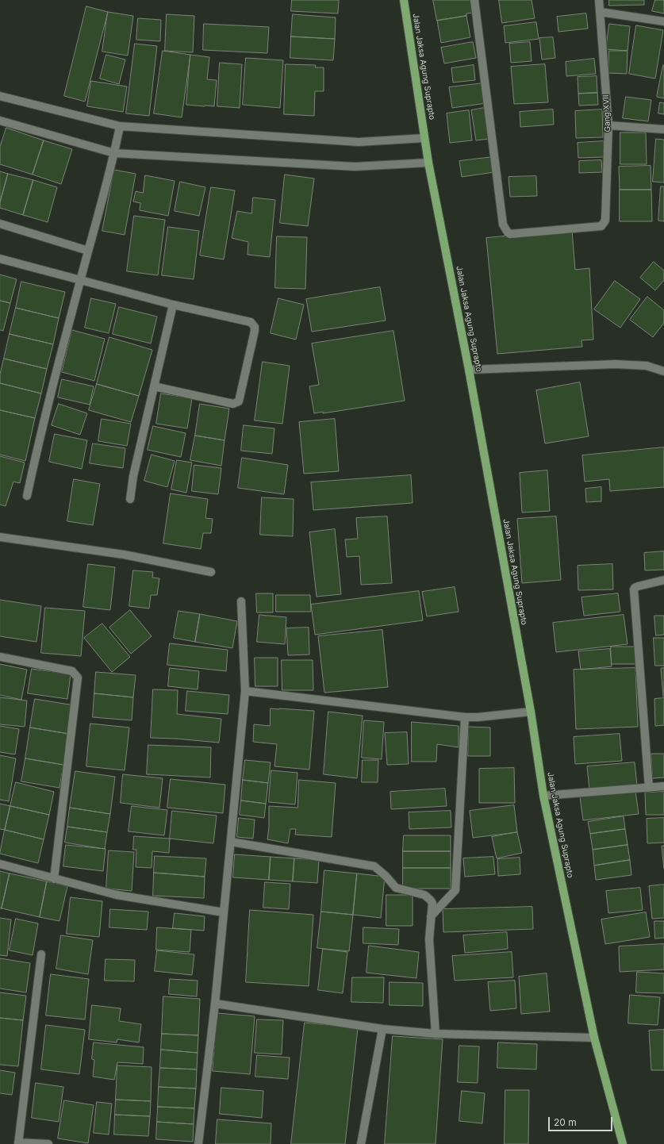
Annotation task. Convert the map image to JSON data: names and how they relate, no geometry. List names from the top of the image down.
{
  "streets": {
    "main road": ["Jalan Jaksa Agung Suprapto"],
    "street": ["Gang XVII"]
  },
  "scale_bar": "20 m"
}
